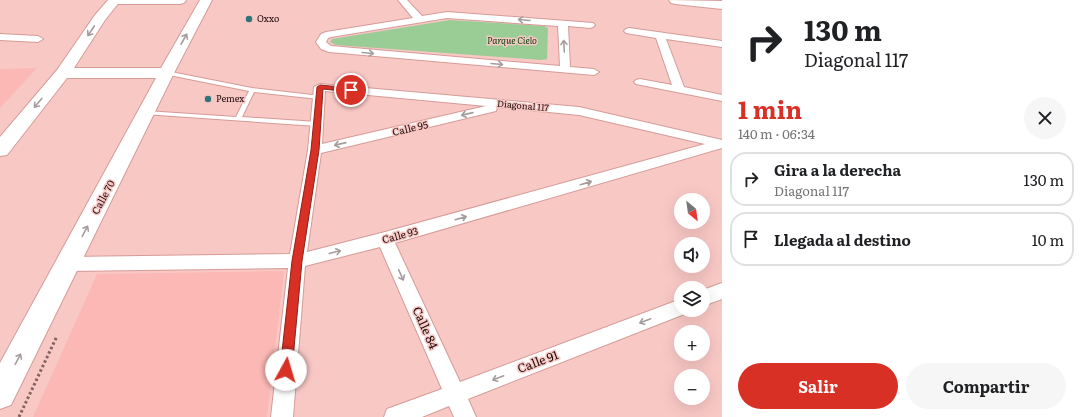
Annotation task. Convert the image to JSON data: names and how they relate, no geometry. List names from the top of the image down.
{
  "streets": {
    "main road": ["Calle 70"],
    "street": [
      "Diagonal 117",
      "Calle 95",
      "Calle 93",
      "Calle 84",
      "Calle 91"
    ]
  },
  "crossings": [
    ["Diagonal 117", "Calle 95"],
    ["Diagonal 117", "Calle 93"],
    ["Calle 70", "Calle 93"],
    ["Calle 93", "Calle 84"],
    ["Calle 84", "Calle 91"]
  ],
  "one_way": ["Calle 93", "Calle 84", "Calle 91"],
  "parks": ["Parque Cielo"],
  "places": ["Oxxo", "Pemex"],
  "north": "bottom right",
  "page": {
    "turn": ["130 m", "Diagonal 117"],
    "heading": ["1 min", "140 m · 06:34"],
    "list": [
      {
        "name": "Gira a la derecha",
        "note": "Diagonal 117",
        "value": "130 m"
      },
      {
        "name": "Llegada al destino",
        "value": "10 m"
      }
    ],
    "map_buttons": ["+", "−"],
    "buttons": ["Salir", "Compartir"]
  }
}
